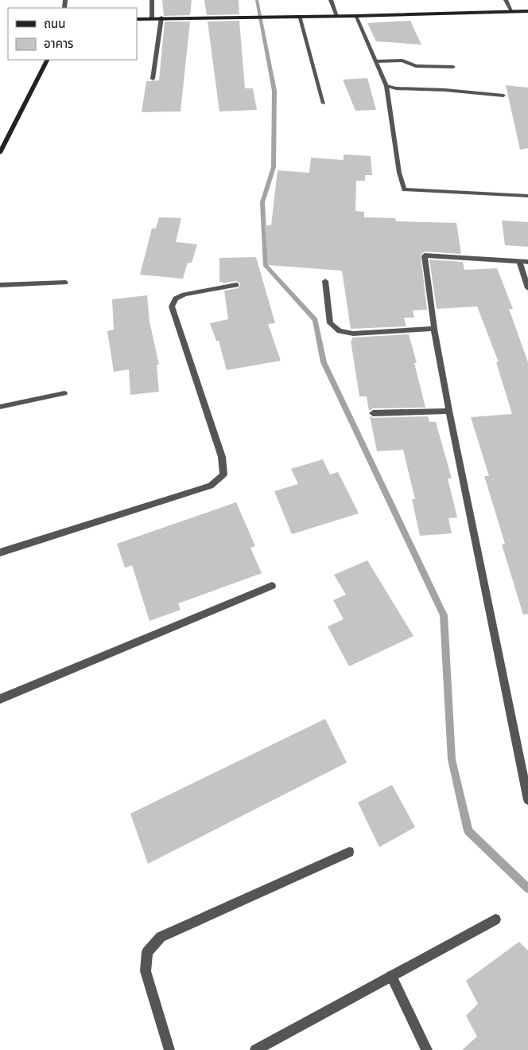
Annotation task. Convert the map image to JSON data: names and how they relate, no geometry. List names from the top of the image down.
{
  "legend": ["ถนน", "อาคาร"]
}
